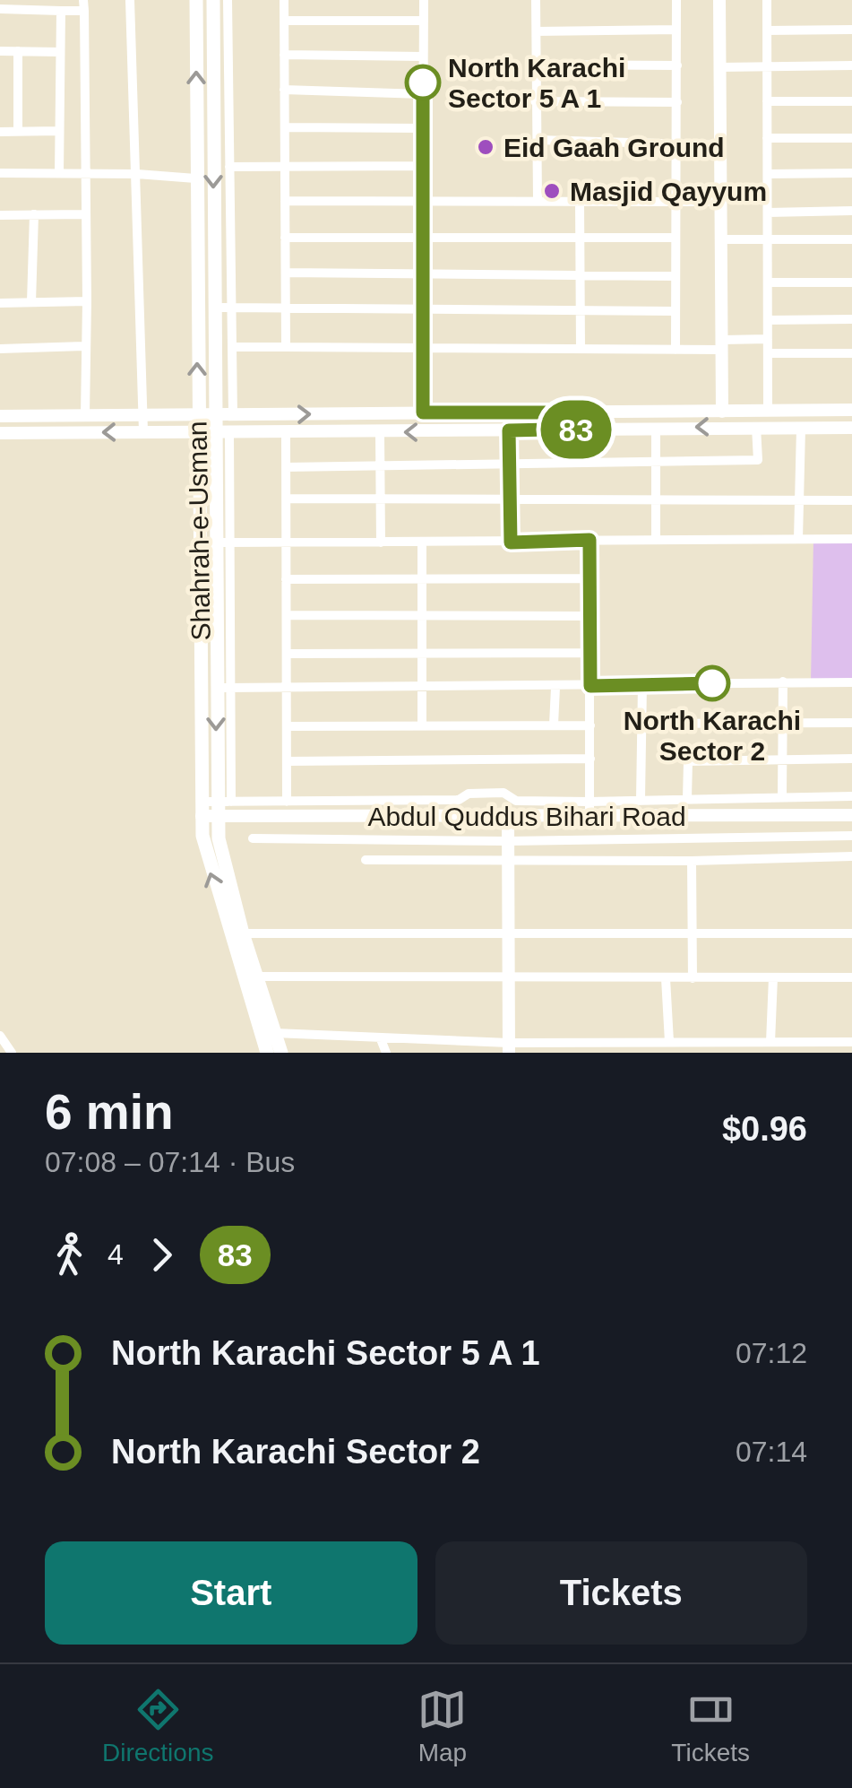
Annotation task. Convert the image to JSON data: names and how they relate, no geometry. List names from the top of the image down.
{
  "streets": {
    "main road": ["Shahrah-e-Usman", "Abdul Quddus Bihari Road"]
  },
  "crossings": [
    ["Shahrah-e-Usman", "Abdul Quddus Bihari Road"]
  ],
  "places": [
    "North Karachi Sector 5 A 1",
    "Eid Gaah Ground",
    "Masjid Qayyum",
    "North Karachi Sector 2"
  ],
  "lines": ["bus line 83"],
  "page": {
    "on_map": "83",
    "heading": ["6 min", "07:08 – 07:14 · Bus", "$0.96"],
    "legs": ["4", "83"],
    "list": [
      {
        "name": "North Karachi Sector 5 A 1",
        "value": "07:12"
      },
      {
        "name": "North Karachi Sector 2",
        "value": "07:14"
      }
    ],
    "buttons": ["Start", "Tickets"],
    "tabs": ["Directions", "Map", "Tickets"]
  }
}
